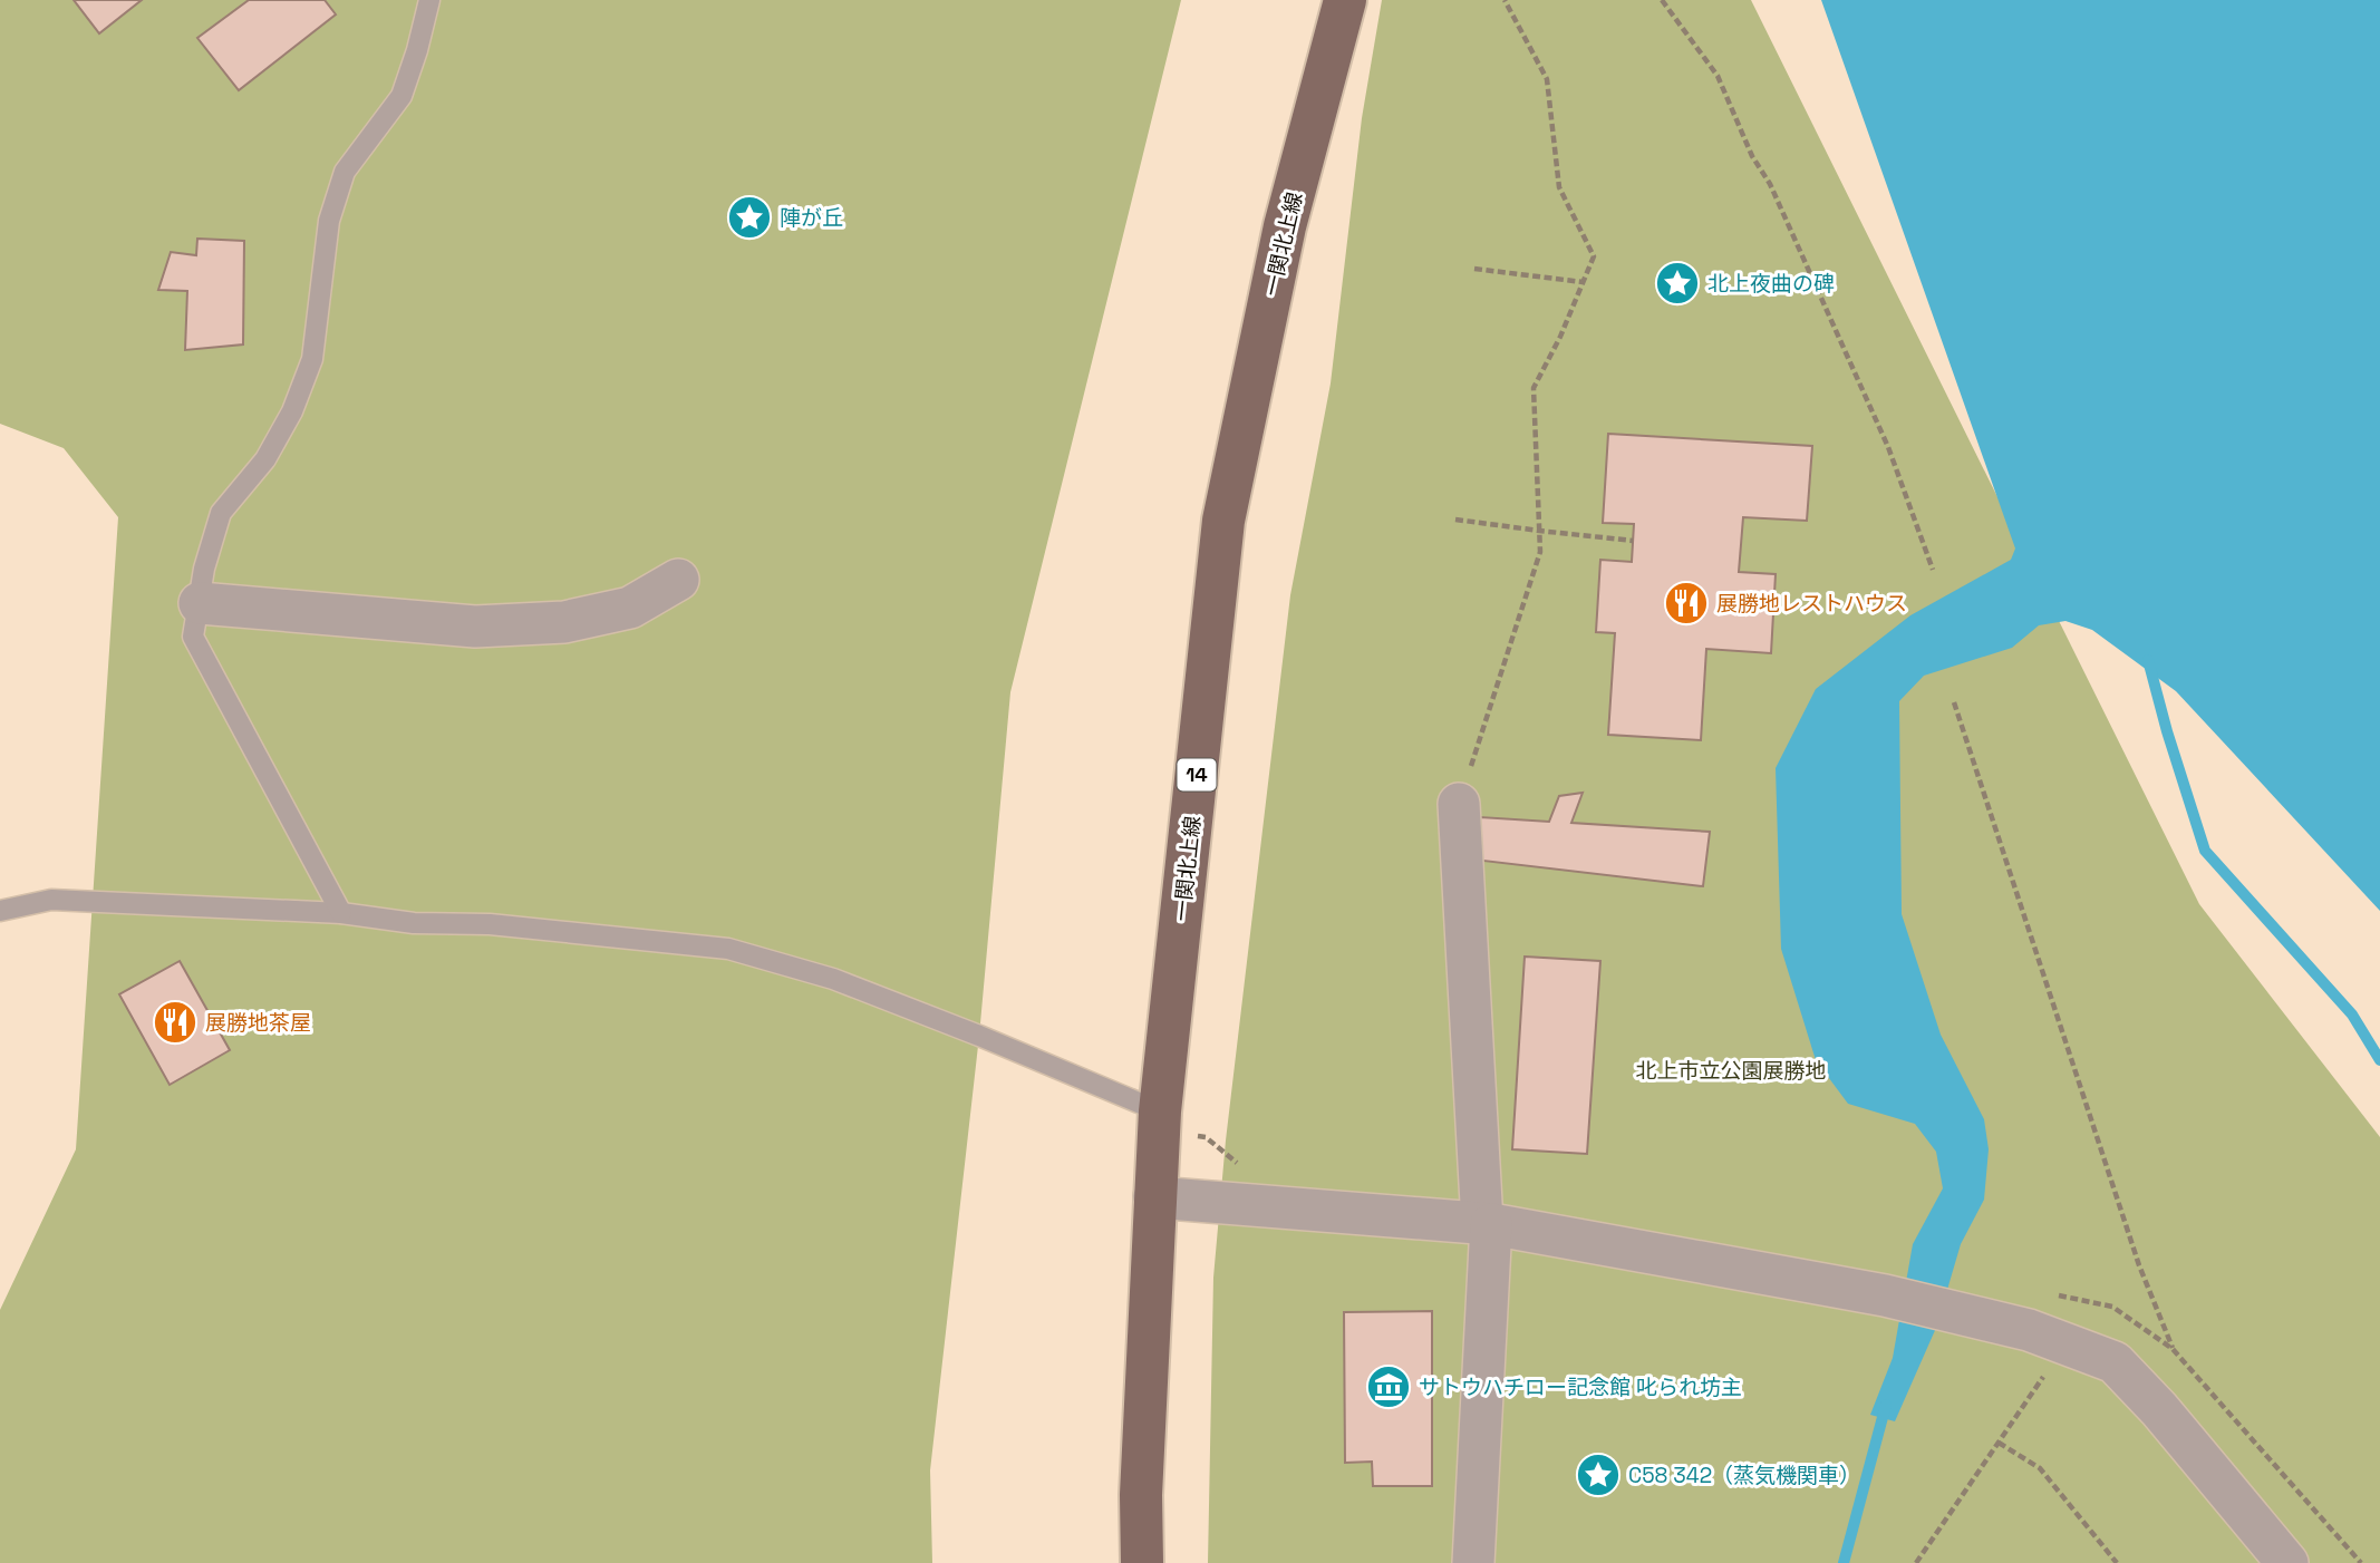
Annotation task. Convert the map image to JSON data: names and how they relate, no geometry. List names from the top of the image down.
{
  "streets": {
    "main road": ["一関北上線", "14"]
  },
  "parks": ["北上市立公園展勝地"],
  "places": {
    "place": ["陣が丘", "北上夜曲の碑", "C58 342（蒸気機関車）"],
    "restaurant": ["展勝地レストハウス", "展勝地茶屋"],
    "museum": ["サトウハチロー記念館 叱られ坊主"]
  }
}
